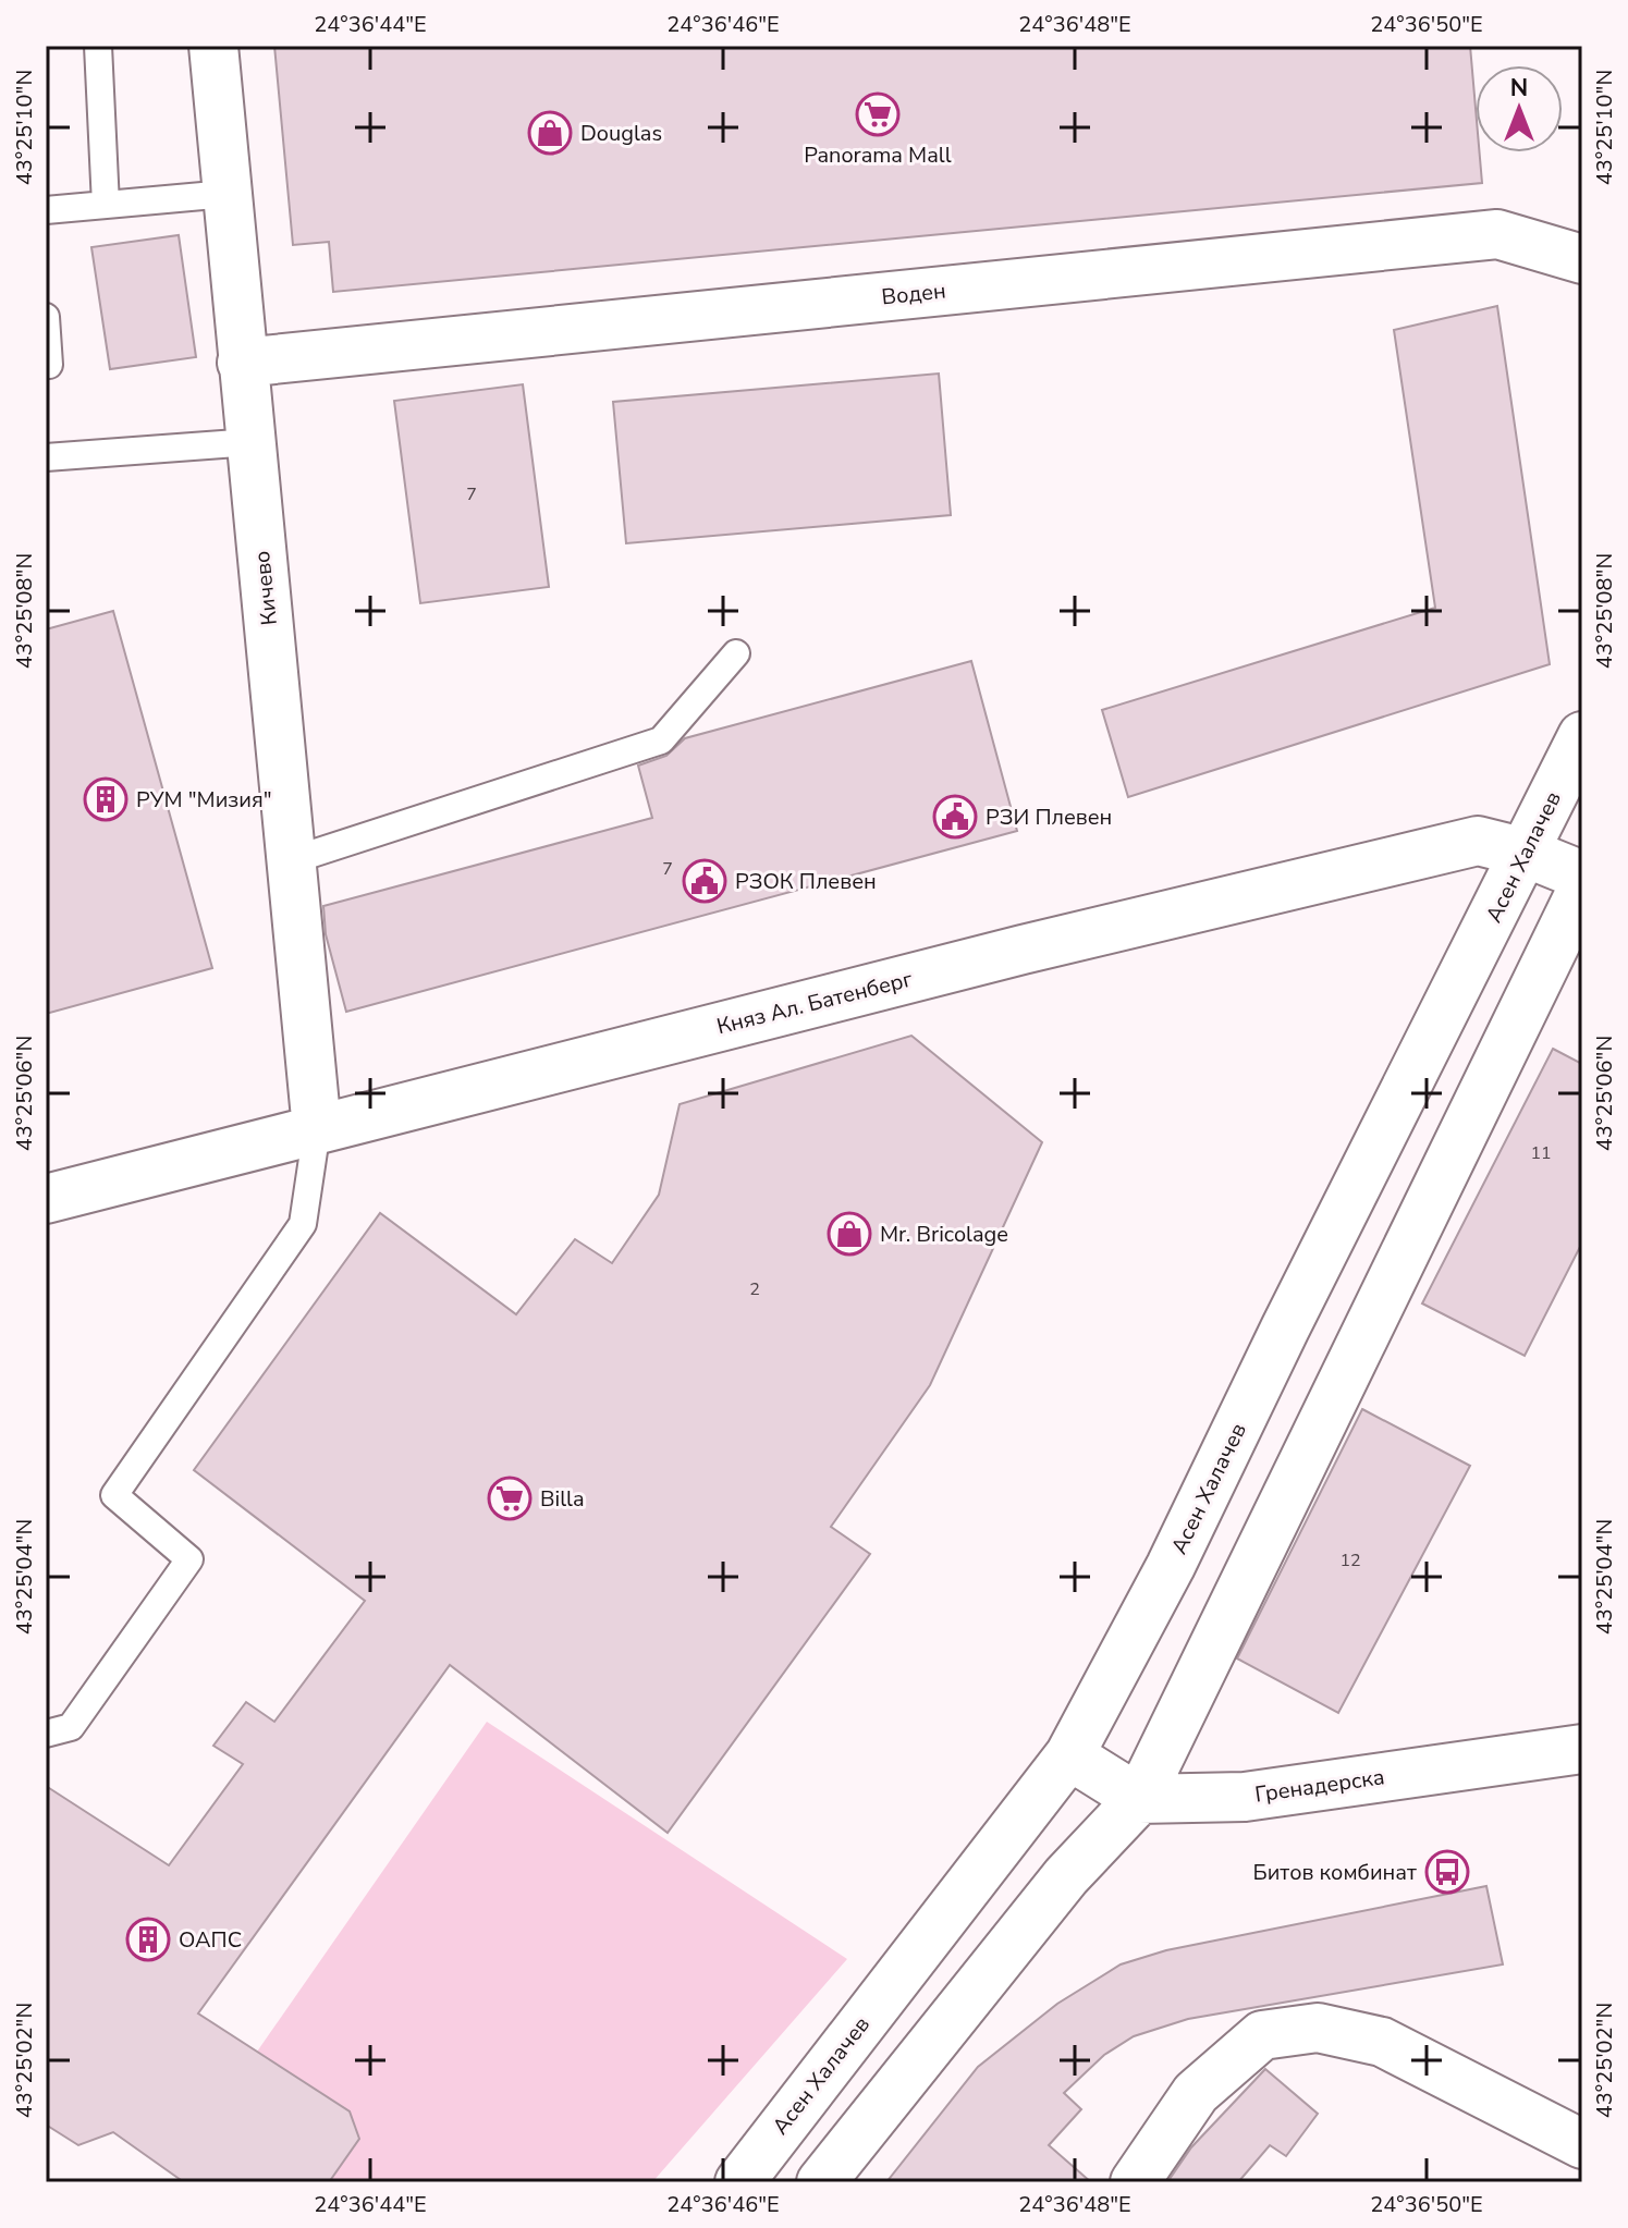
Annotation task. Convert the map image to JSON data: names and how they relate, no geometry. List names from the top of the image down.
{
  "streets": {
    "street": [
      "Воден",
      "Кичево",
      "Асен Халачев",
      "Княз Ал. Батенберг",
      "Гренадерска"
    ]
  },
  "crossings": [
    ["Воден", "Кичево"],
    ["Кичево", "Княз Ал. Батенберг"],
    ["Асен Халачев", "Княз Ал. Батенберг"]
  ],
  "places": {
    "supermarket": ["Panorama Mall", "Billa"],
    "shop": ["Douglas", "Mr. Bricolage"],
    "building": ["РУМ \"Мизия\"", "ОАПС"],
    "public building": ["РЗИ Плевен", "РЗОК Плевен"],
    "bus stop": ["Битов комбинат"]
  },
  "house_numbers": [
    "7",
    "7",
    "11",
    "2",
    "12"
  ],
  "north": "top",
  "coordinates": [
    "24°36'44\"E",
    "24°36'46\"E",
    "24°36'48\"E",
    "24°36'50\"E",
    "43°25'10\"N",
    "43°25'08\"N",
    "43°25'06\"N",
    "43°25'04\"N",
    "43°25'02\"N"
  ]
}
